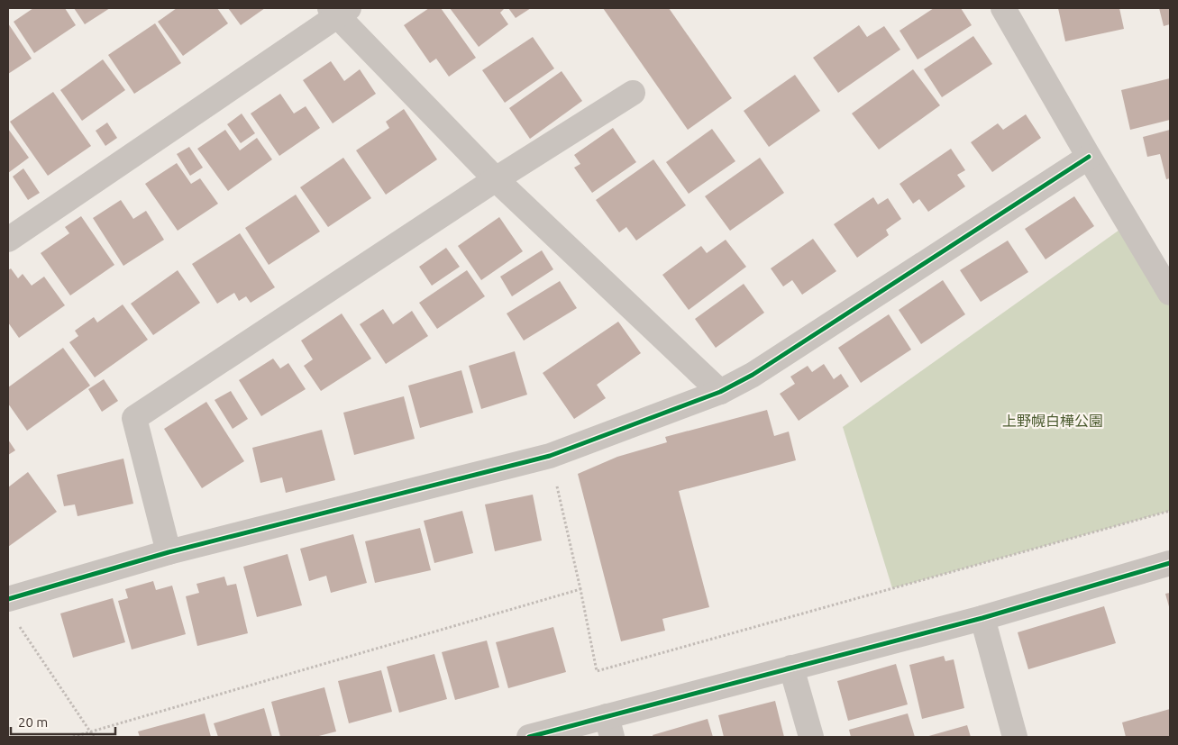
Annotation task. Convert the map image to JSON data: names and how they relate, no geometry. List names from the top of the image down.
{
  "parks": ["上野幌白樺公園"],
  "scale_bar": "20 m"
}
